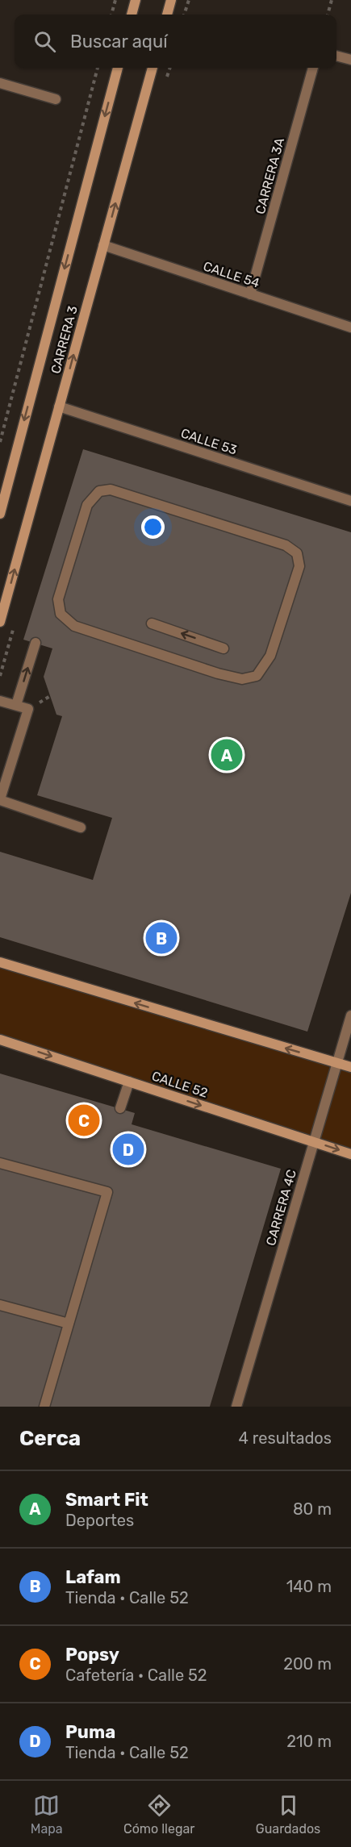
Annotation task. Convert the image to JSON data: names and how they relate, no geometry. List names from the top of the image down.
{
  "streets": {
    "street": [
      "CARRERA 3A",
      "CALLE 54",
      "CARRERA 3",
      "CALLE 53",
      "CALLE 52",
      "CARRERA 4C"
    ]
  },
  "crossings": [
    ["CARRERA 3A", "CALLE 54"],
    ["CALLE 54", "CARRERA 3"],
    ["CARRERA 3", "CALLE 53"],
    ["CALLE 52", "CARRERA 4C"]
  ],
  "page": {
    "search": "Buscar aquí",
    "pins": [
      "A",
      "B",
      "C",
      "D"
    ],
    "heading": ["Cerca", "4 resultados"],
    "list": [
      {
        "mark": "A",
        "name": "Smart Fit",
        "note": "Deportes",
        "value": "80 m"
      },
      {
        "mark": "B",
        "name": "Lafam",
        "note": "Tienda · Calle 52",
        "value": "140 m"
      },
      {
        "mark": "C",
        "name": "Popsy",
        "note": "Cafetería · Calle 52",
        "value": "200 m"
      },
      {
        "mark": "D",
        "name": "Puma",
        "note": "Tienda · Calle 52",
        "value": "210 m"
      }
    ],
    "nav": ["Mapa", "Cómo llegar", "Guardados"]
  }
}
